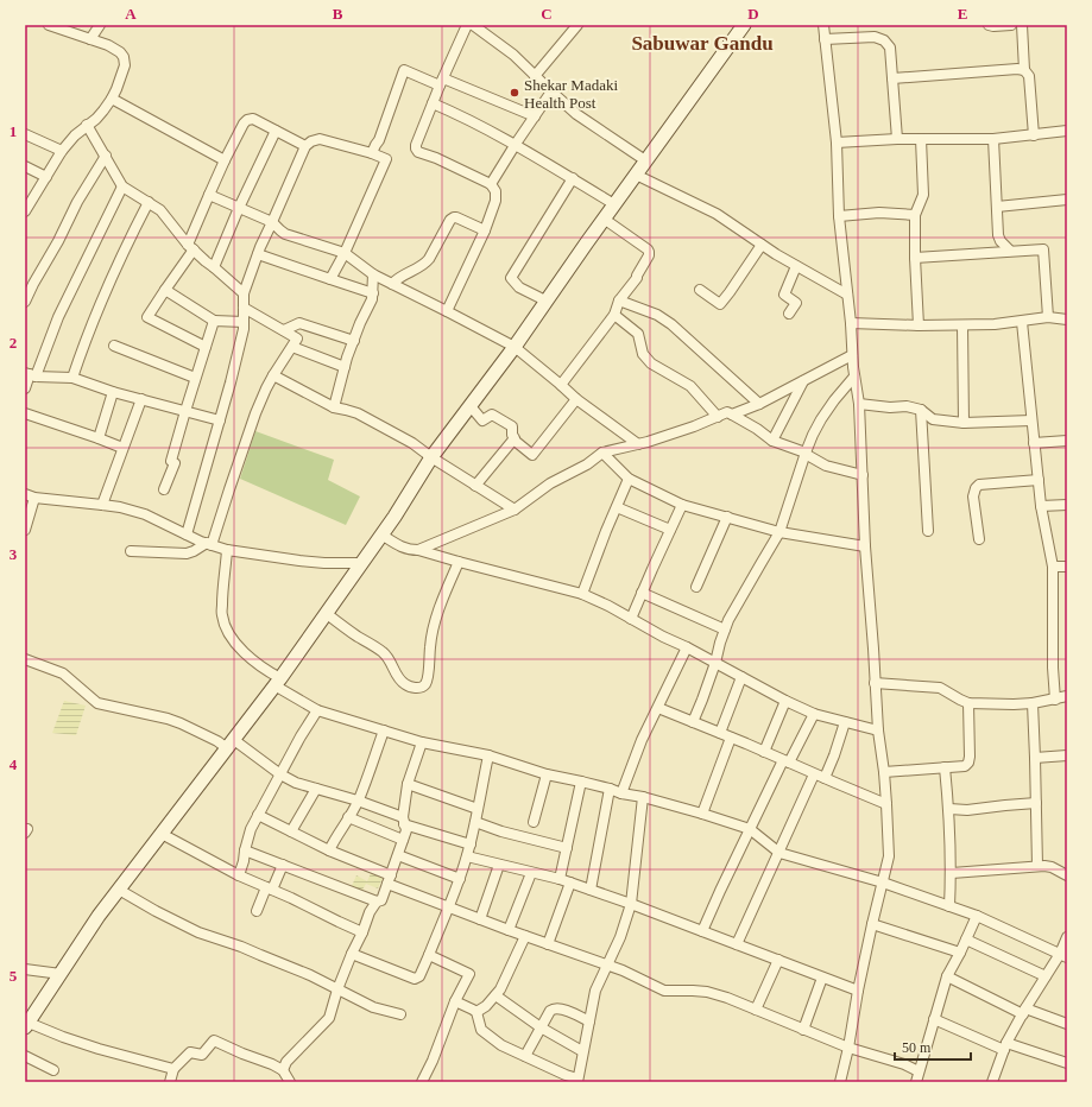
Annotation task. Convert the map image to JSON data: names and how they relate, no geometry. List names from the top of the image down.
{
  "districts": ["Sabuwar Gandu"],
  "places": ["Shekar Madaki Health Post"],
  "scale_bar": "50 m",
  "grid": {
    "columns": [
      "A",
      "B",
      "C",
      "D",
      "E"
    ],
    "rows": [
      "1",
      "2",
      "3",
      "4",
      "5"
    ]
  }
}
